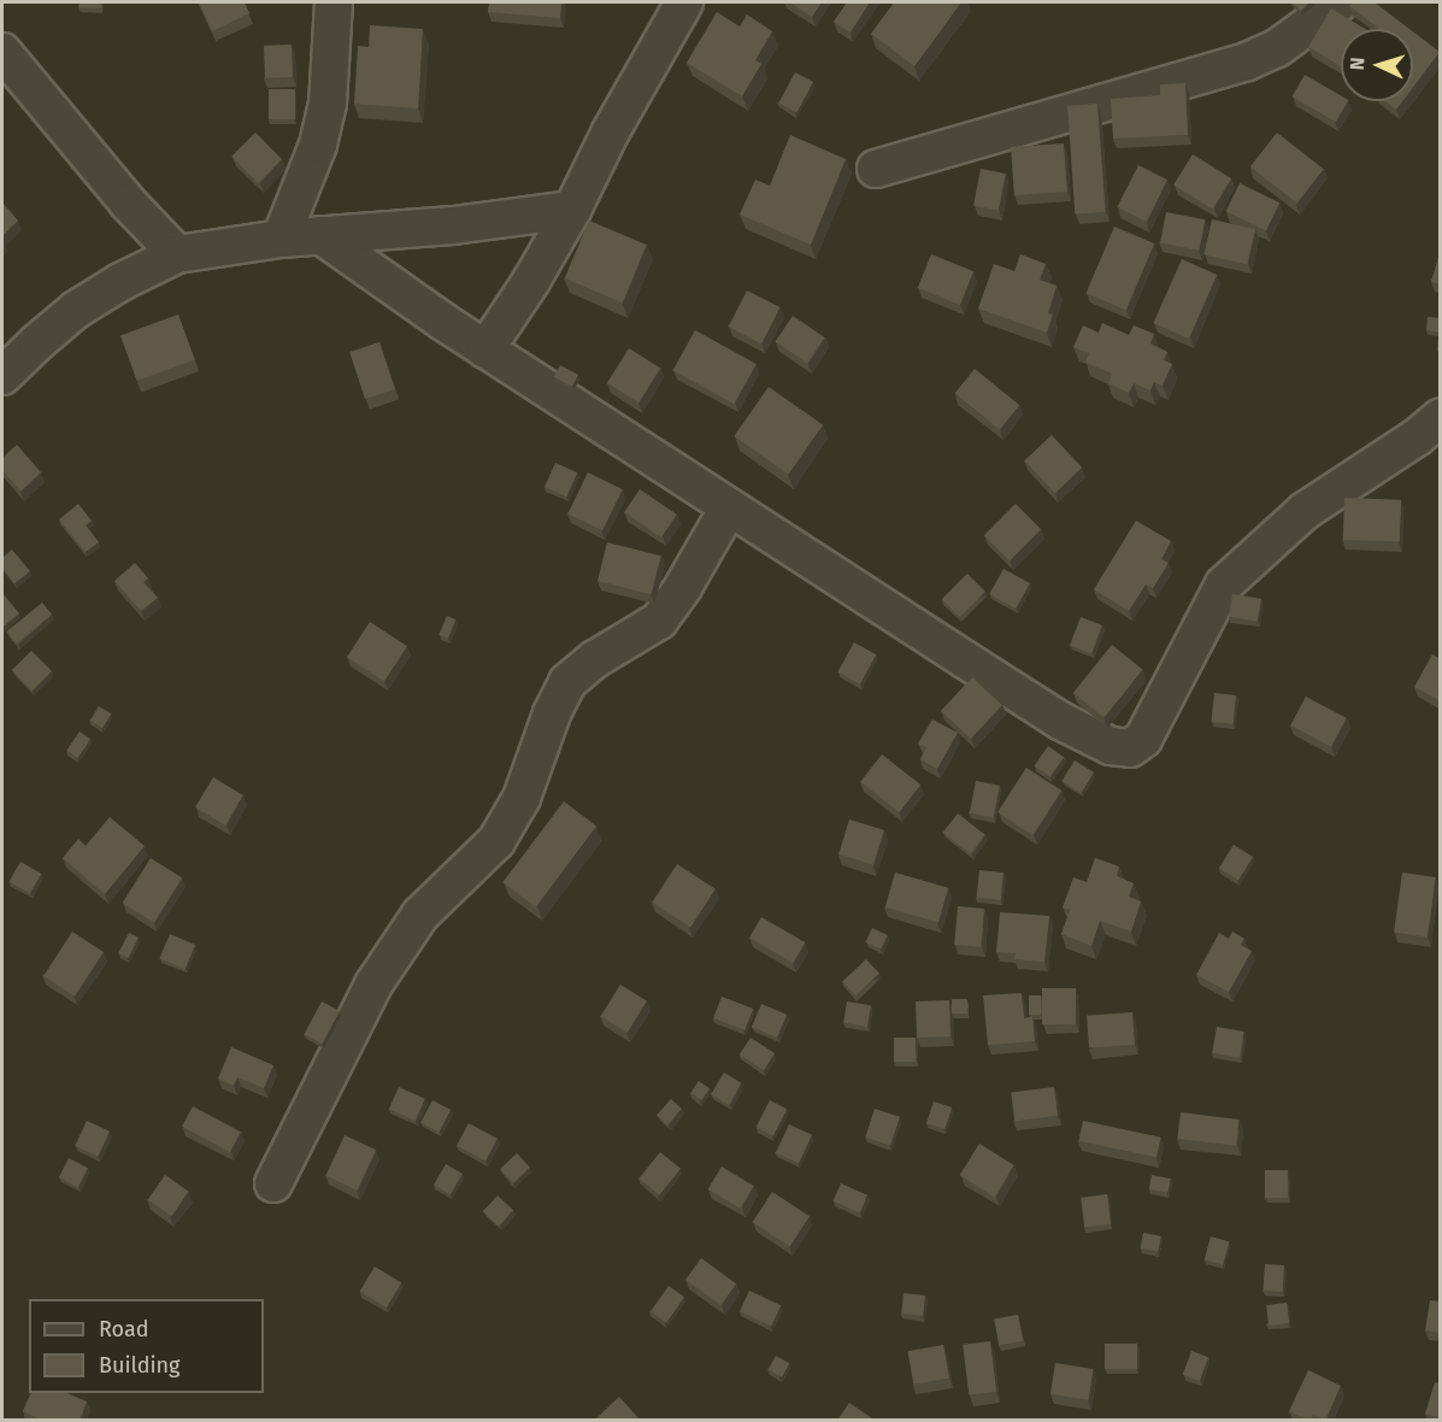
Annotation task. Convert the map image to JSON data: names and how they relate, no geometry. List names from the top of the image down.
{
  "legend": ["Road", "Building"],
  "north": "left"
}
